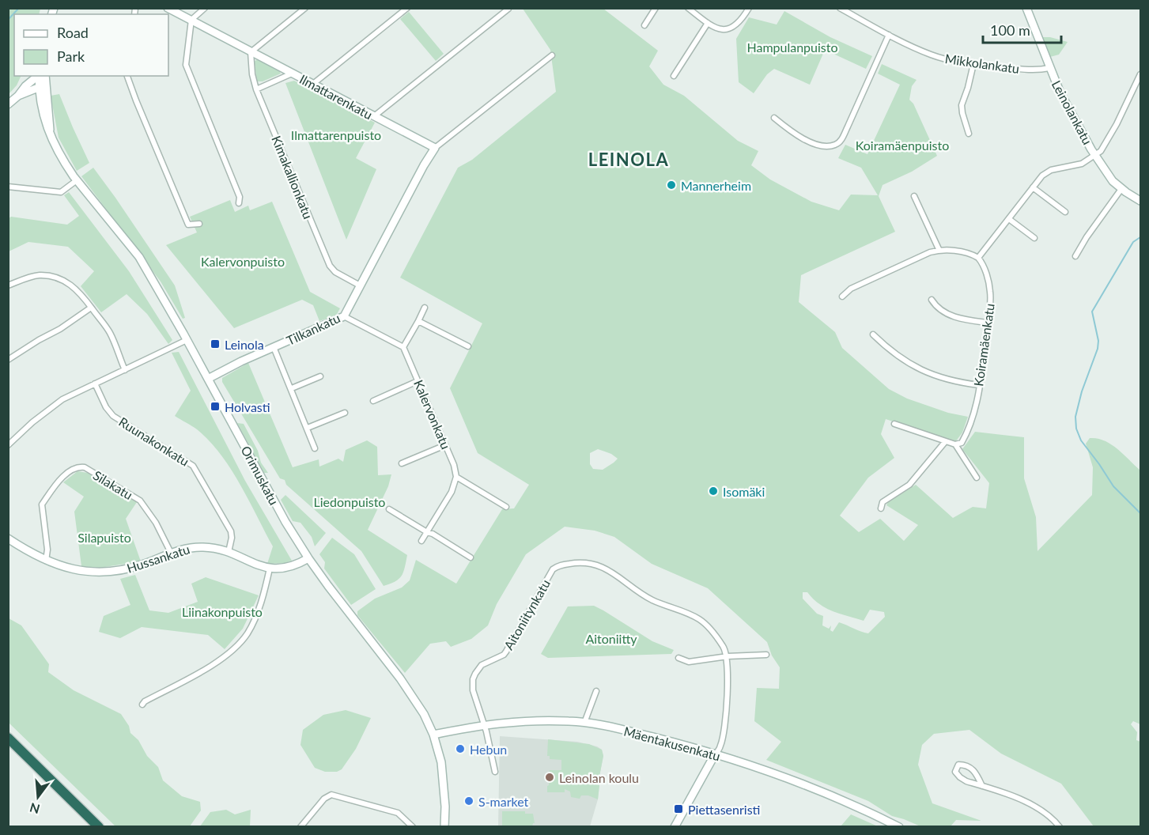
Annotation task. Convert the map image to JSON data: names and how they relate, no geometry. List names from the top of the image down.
{
  "streets": {
    "main road": [
      "Ilmattarenkatu",
      "Leinolankatu",
      "Tilkankatu",
      "Orimuskatu",
      "Hussankatu",
      "Mäentakusenkatu"
    ],
    "street": [
      "Mikkolankatu",
      "Kimakallionkatu",
      "Koiramäenkatu",
      "Kalervonkatu",
      "Ruunakonkatu",
      "Silakatu",
      "Aitoniitynkatu"
    ]
  },
  "crossings": [
    ["Mikkolankatu", "Leinolankatu"],
    ["Ilmattarenkatu", "Kimakallionkatu"],
    ["Ilmattarenkatu", "Tilkankatu"],
    ["Kimakallionkatu", "Tilkankatu"],
    ["Tilkankatu", "Orimuskatu"],
    ["Ruunakonkatu", "Hussankatu"],
    ["Orimuskatu", "Hussankatu"],
    ["Orimuskatu", "Mäentakusenkatu"],
    ["Silakatu", "Hussankatu"],
    ["Aitoniitynkatu", "Mäentakusenkatu"]
  ],
  "districts": ["LEINOLA"],
  "parks": [
    "Hampulanpuisto",
    "Ilmattarenpuisto",
    "Koiramäenpuisto",
    "Kalervonpuisto",
    "Liedonpuisto",
    "Silapuisto",
    "Liinakonpuisto",
    "Aitoniitty"
  ],
  "places": {
    "other": [
      "Mannerheim",
      "Isomäki",
      "Hebun",
      "Leinolan koulu",
      "S-market"
    ],
    "transit": ["Leinola", "Holvasti", "Piettasenristi"]
  },
  "legend": ["Road", "Park"],
  "scale_bar": "100 m",
  "north": "bottom"
}
